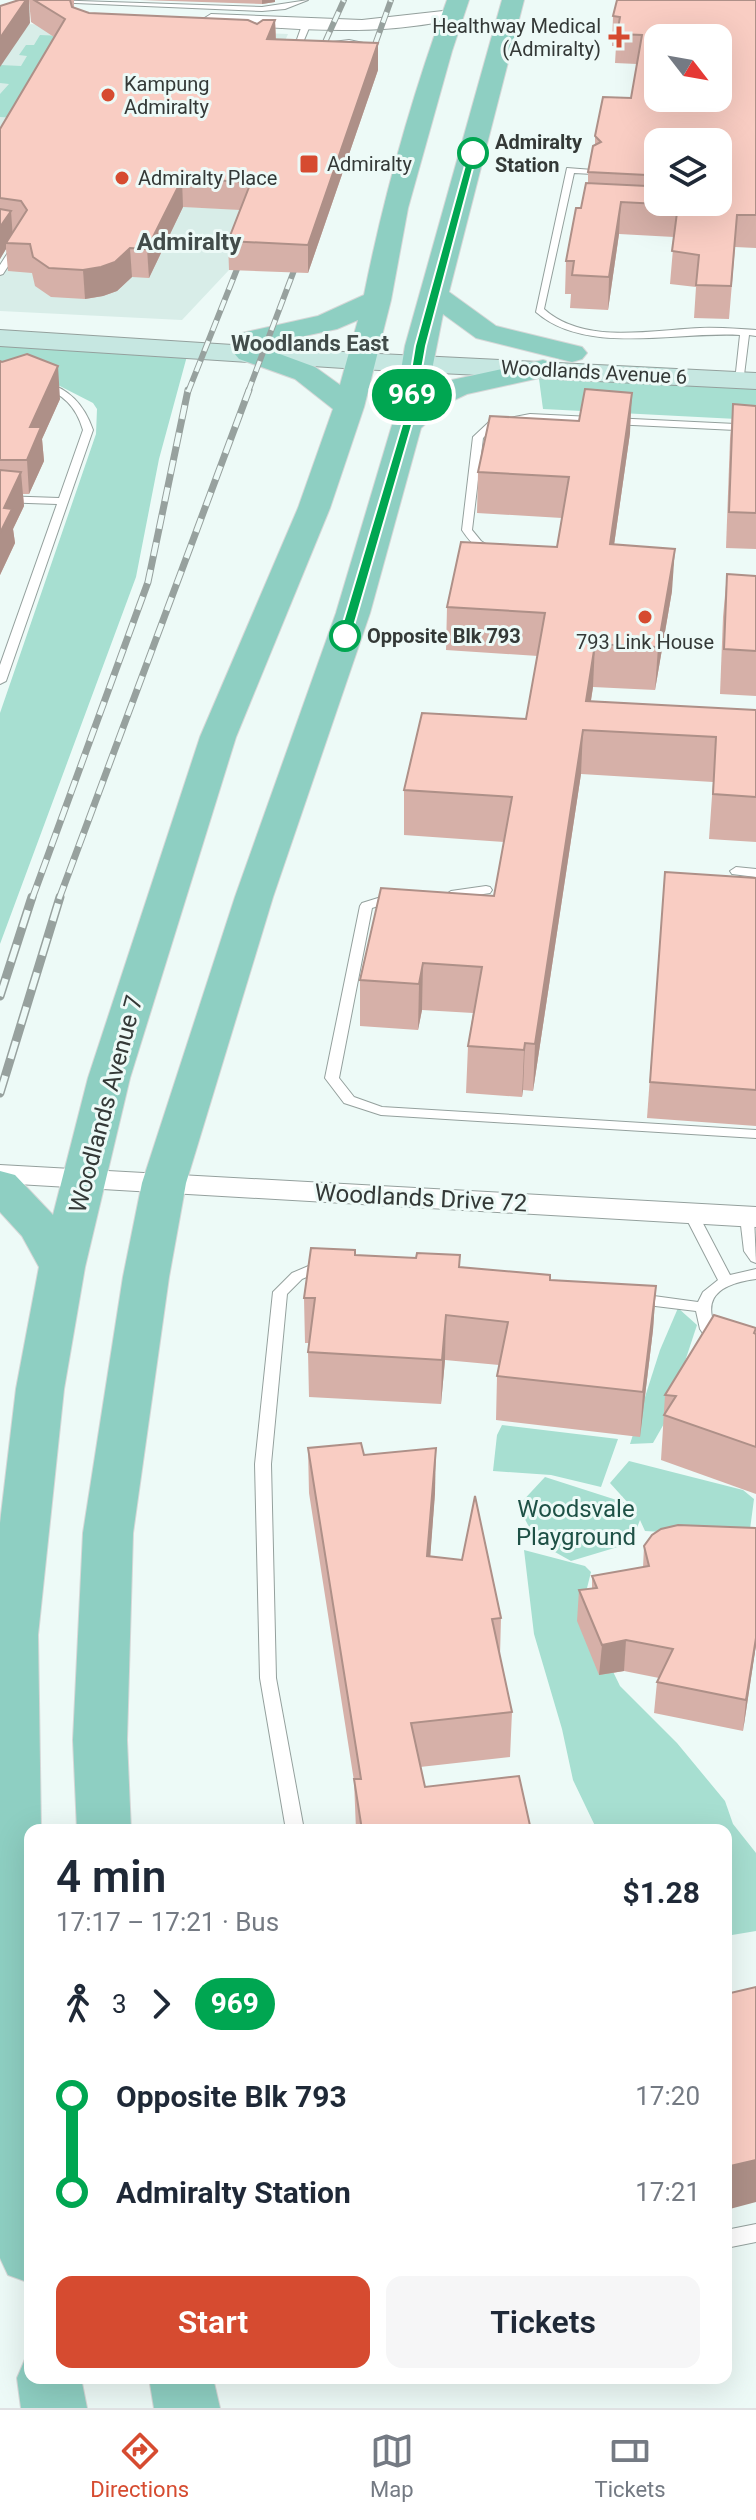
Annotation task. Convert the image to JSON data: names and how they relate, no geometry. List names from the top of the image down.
{
  "streets": {
    "main road": ["Woodlands Avenue 7"],
    "street": ["Woodlands Avenue 6", "Woodlands Drive 72"]
  },
  "crossings": [
    ["Woodlands Avenue 6", "Woodlands Avenue 7"],
    ["Woodlands Avenue 7", "Woodlands Drive 72"]
  ],
  "districts": ["Admiralty", "Woodlands East"],
  "parks": ["Woodsvale Playground"],
  "places": {
    "health": ["Healthway Medical (Admiralty)"],
    "other": [
      "Kampung Admiralty",
      "Admiralty Station",
      "Admiralty Place",
      "793 Link House",
      "Opposite Blk 793"
    ],
    "transit": ["Admiralty"]
  },
  "lines": ["bus line 969"],
  "north": "bottom right",
  "page": {
    "on_map": "969",
    "heading": ["4 min", "17:17 – 17:21 · Bus", "$1.28"],
    "legs": ["3", "969"],
    "list": [
      {
        "name": "Opposite Blk 793",
        "value": "17:20"
      },
      {
        "name": "Admiralty Station",
        "value": "17:21"
      }
    ],
    "buttons": ["Start", "Tickets"],
    "tabs": ["Directions", "Map", "Tickets"]
  }
}
